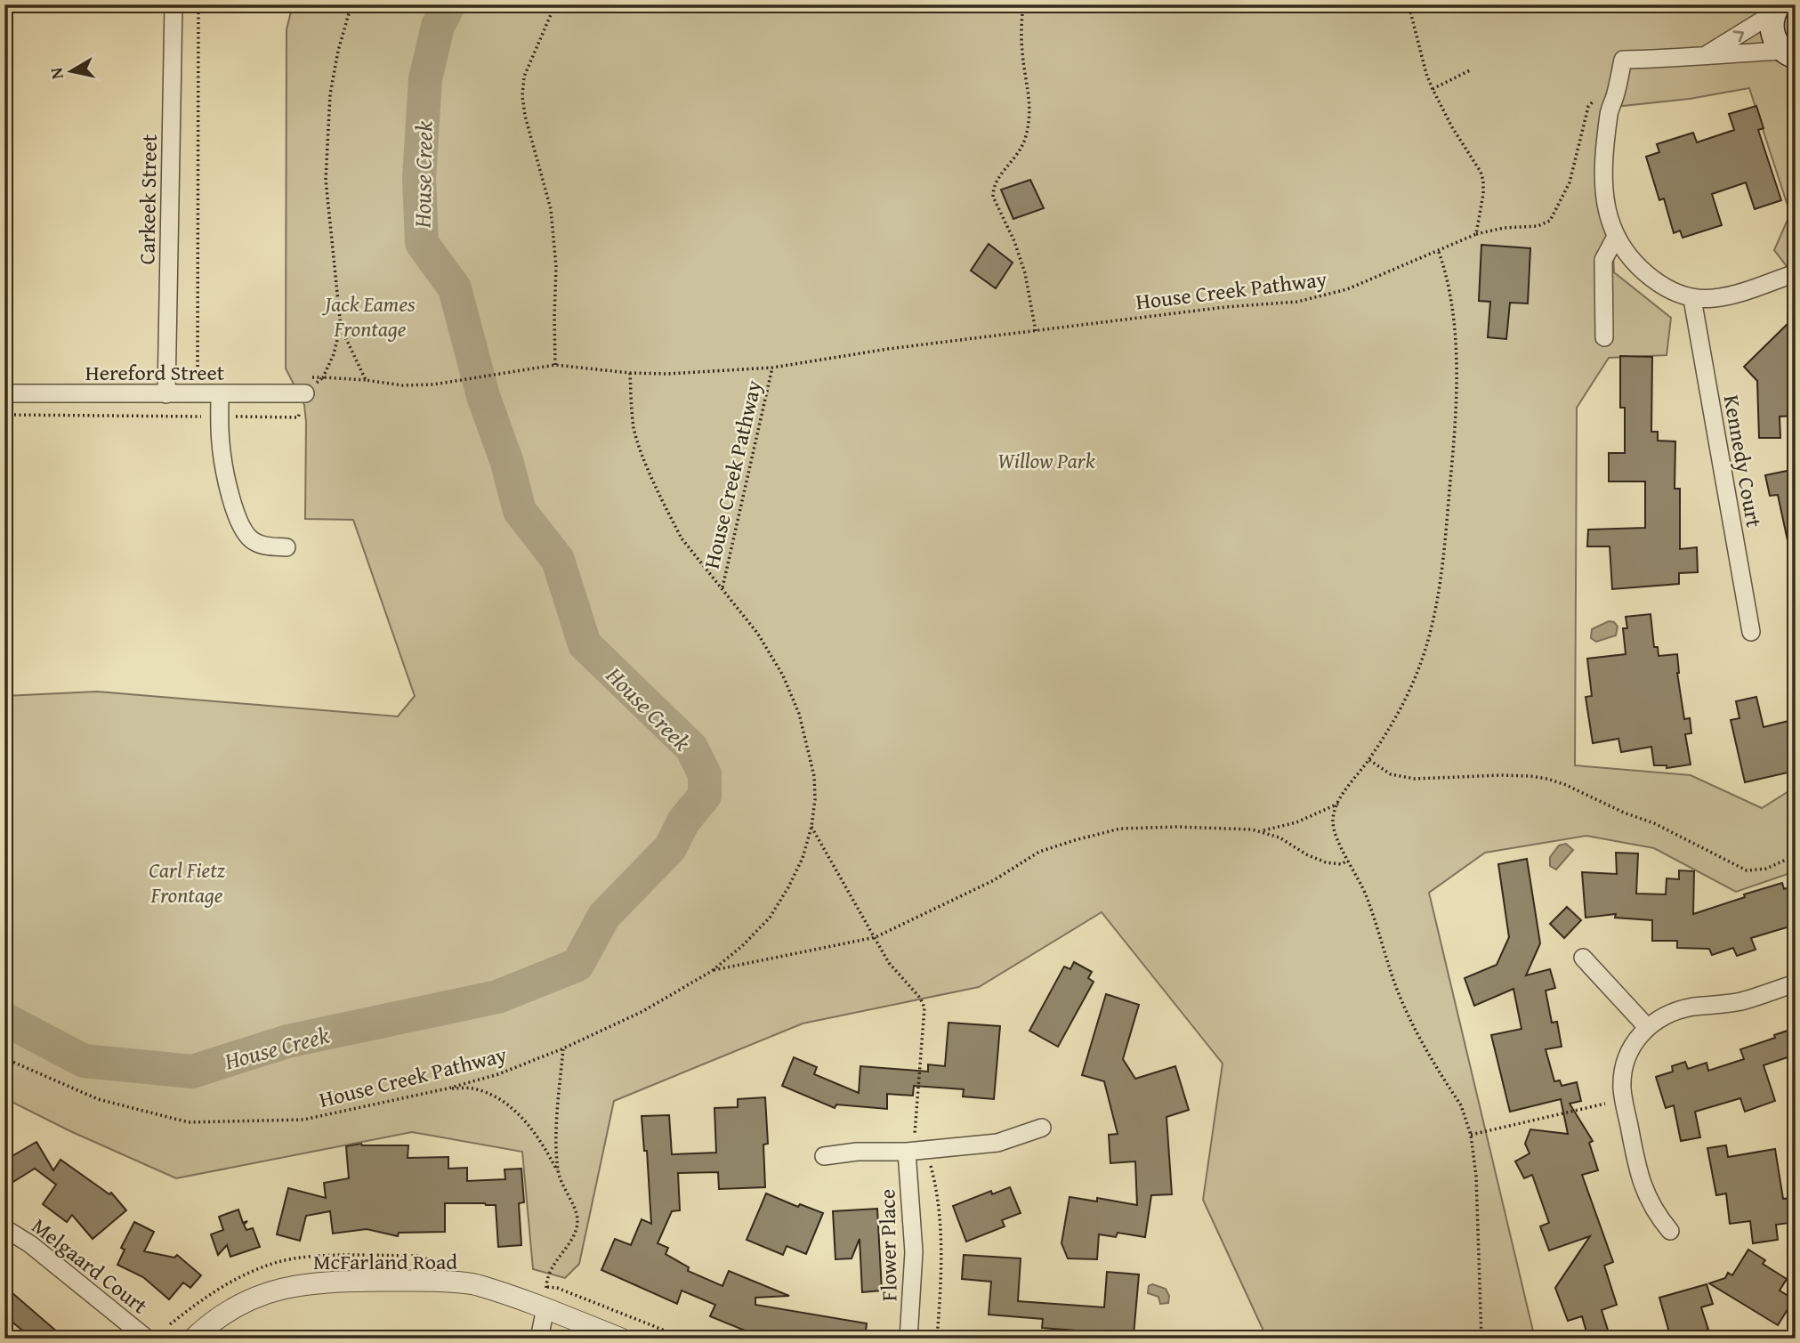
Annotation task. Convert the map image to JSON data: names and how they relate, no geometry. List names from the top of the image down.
{
  "streets": {
    "street": [
      "Carkeek Street",
      "Hereford Street",
      "Kennedy Court",
      "Flower Place",
      "McFarland Road",
      "Melgaard Court"
    ],
    "path": ["House Creek Pathway"]
  },
  "crossings": [
    ["Carkeek Street", "Hereford Street"]
  ],
  "water": ["House Creek"],
  "parks": ["Jack Eames Frontage", "Willow Park", "Carl Fietz Frontage"],
  "north": "left"
}
